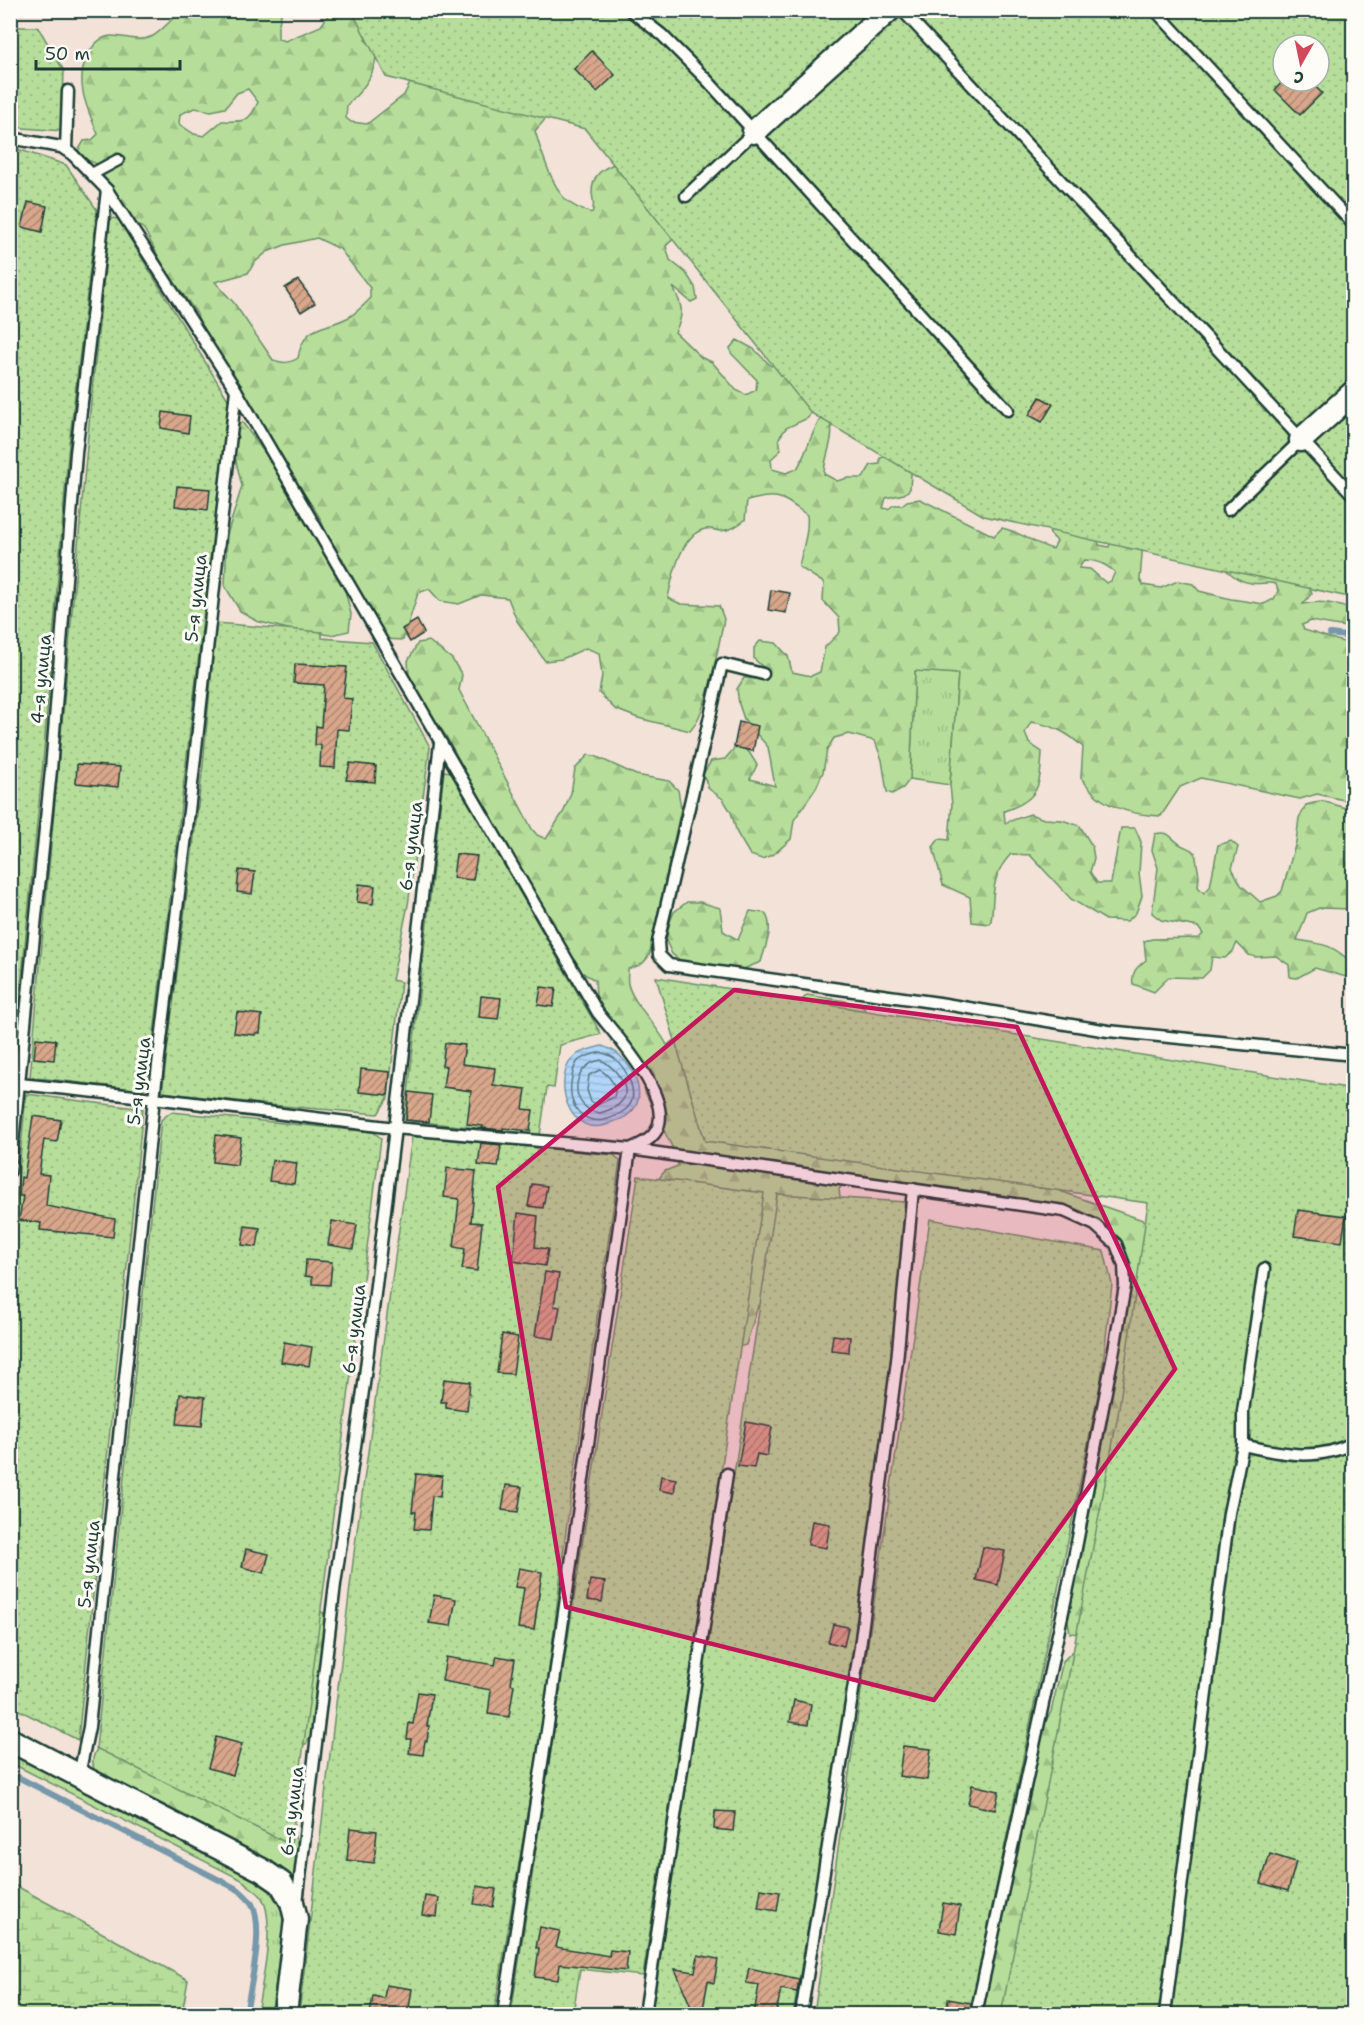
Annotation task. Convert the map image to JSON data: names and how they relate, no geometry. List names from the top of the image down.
{
  "streets": {
    "lane": ["5-я улица", "4-я улица", "6-я улица"]
  },
  "scale_bar": "50 m",
  "north": "bottom"
}
